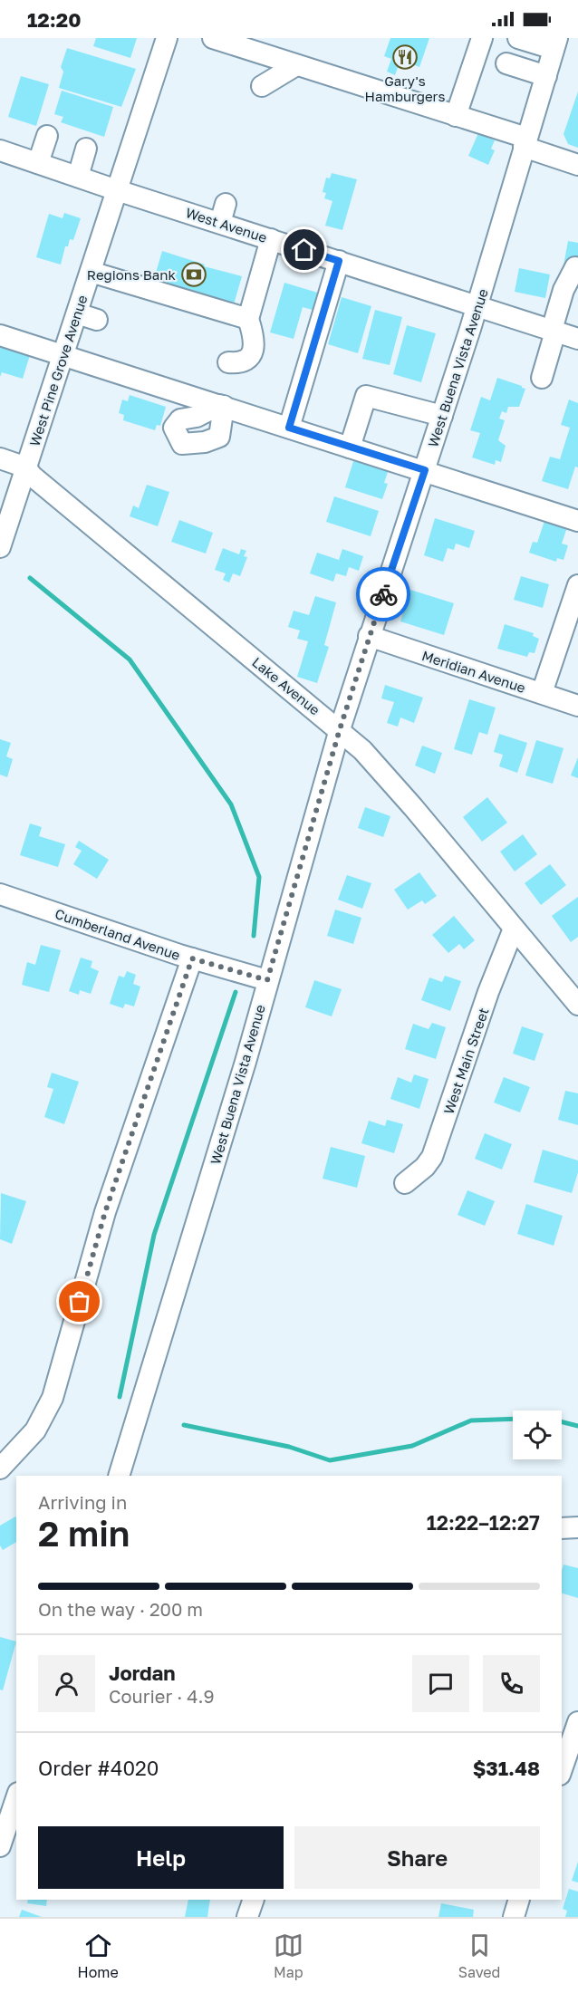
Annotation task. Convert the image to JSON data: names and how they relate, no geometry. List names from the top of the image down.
{
  "streets": {
    "street": [
      "West Avenue",
      "West Buena Vista Avenue",
      "West Pine Grove Avenue",
      "Meridian Avenue",
      "Lake Avenue",
      "Cumberland Avenue",
      "West Main Street"
    ]
  },
  "crossings": [
    ["West Avenue", "West Buena Vista Avenue"],
    ["West Avenue", "West Pine Grove Avenue"],
    ["West Buena Vista Avenue", "Meridian Avenue"],
    ["West Buena Vista Avenue", "Lake Avenue"],
    ["West Buena Vista Avenue", "Cumberland Avenue"],
    ["West Pine Grove Avenue", "Lake Avenue"],
    ["Lake Avenue", "West Main Street"]
  ],
  "places": {
    "restaurant": ["Gary's Hamburgers"],
    "bank": ["Regions Bank"]
  },
  "page": {
    "status": "12:20",
    "heading": ["2 min", "Arriving in", "12:22–12:27"],
    "panel": [
      "Jordan",
      "Courier · 4.9",
      "Order #4020",
      "$31.48"
    ],
    "bar": "On the way · 200 m",
    "buttons": ["Help", "Share"],
    "tabs": ["Home", "Map", "Saved"]
  }
}
